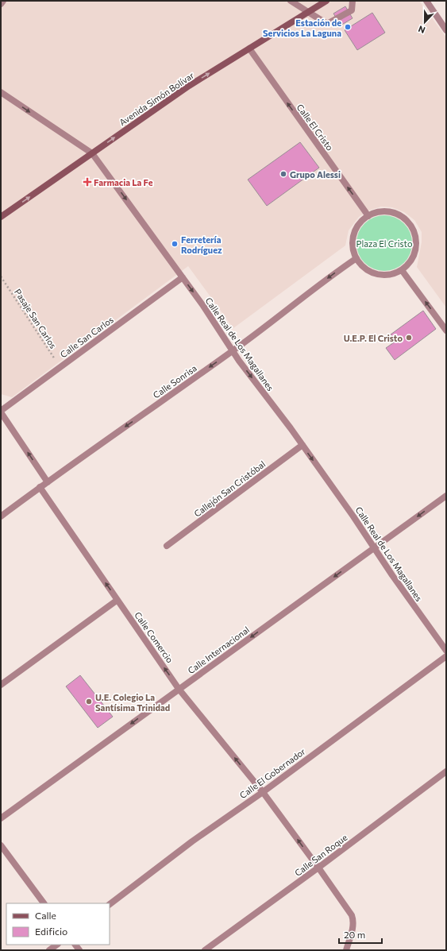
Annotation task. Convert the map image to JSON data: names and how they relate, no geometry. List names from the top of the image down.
{
  "streets": {
    "main road": ["Avenida Simón Bolívar"],
    "street": [
      "Calle El Cristo",
      "Calle San Carlos",
      "Calle Real de Los Magallanes",
      "Calle Sonrisa",
      "Callejón San Cristóbal",
      "Calle Comercio",
      "Calle Internacional",
      "Calle El Gobernador",
      "Calle San Roque"
    ],
    "path": ["Pasaje San Carlos"]
  },
  "crossings": [
    ["Avenida Simón Bolívar", "Calle El Cristo"],
    ["Avenida Simón Bolívar", "Calle Real de Los Magallanes"],
    ["Calle El Cristo", "Calle Sonrisa"],
    ["Pasaje San Carlos", "Calle San Carlos"],
    ["Calle San Carlos", "Calle Real de Los Magallanes"],
    ["Calle Real de Los Magallanes", "Calle Sonrisa"],
    ["Calle Real de Los Magallanes", "Callejón San Cristóbal"],
    ["Calle Real de Los Magallanes", "Calle Internacional"],
    ["Calle Sonrisa", "Calle Comercio"],
    ["Calle Comercio", "Calle Internacional"],
    ["Calle Comercio", "Calle El Gobernador"],
    ["Calle Comercio", "Calle San Roque"]
  ],
  "one_way": [
    "Avenida Simón Bolívar",
    "Calle El Cristo",
    "Calle Real de Los Magallanes",
    "Calle Sonrisa",
    "Calle Comercio",
    "Calle Internacional"
  ],
  "parks": ["Plaza El Cristo"],
  "places": {
    "other": [
      "Estación de Servicios La Laguna",
      "Grupo Alessi",
      "Ferretería Rodríguez",
      "U.E.P. El Cristo",
      "U.E. Colegio La Santísima Trinidad"
    ],
    "health": ["Farmacia La Fe"]
  },
  "legend": ["Calle", "Edificio"],
  "scale_bar": "20 m",
  "north": "bottom"
}
